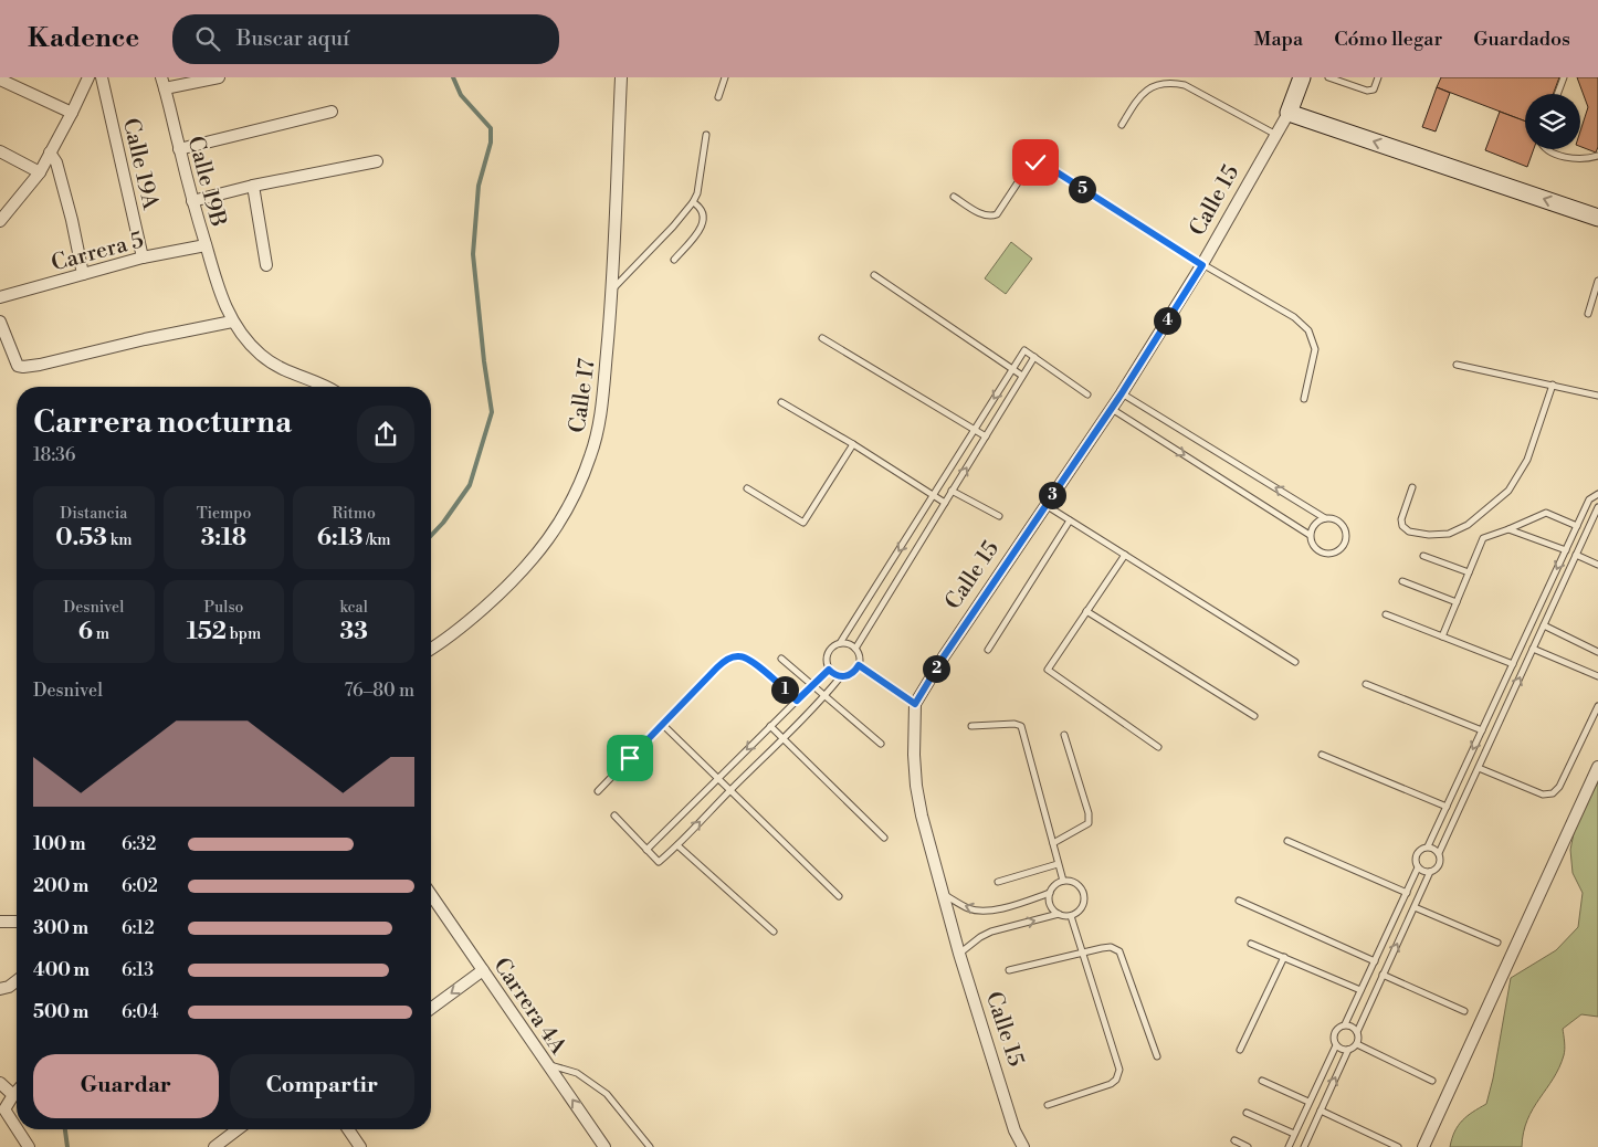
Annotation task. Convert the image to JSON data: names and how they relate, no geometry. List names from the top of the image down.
{
  "streets": {
    "main road": ["Calle 15"],
    "street": [
      "Calle 19A",
      "Calle 19B",
      "Carrera 5",
      "Calle 17",
      "Carrera 4A"
    ]
  },
  "crossings": [
    ["Calle 19A", "Carrera 5"],
    ["Calle 19B", "Carrera 5"]
  ],
  "page": {
    "header": "Kadence",
    "search": "Buscar aquí",
    "nav": ["Mapa", "Cómo llegar", "Guardados"],
    "pins": [
      "5",
      "4",
      "3",
      "2",
      "1"
    ],
    "heading": ["Carrera nocturna", "18:36"],
    "stats": [
      ["Distancia", "0.53 km"],
      ["Tiempo", "3:18"],
      ["Ritmo", "6:13 /km"],
      ["Desnivel", "6 m"],
      ["Pulso", "152 bpm"],
      ["kcal", "33"]
    ],
    "chart": ["Desnivel", "76–80 m"],
    "list": [
      {
        "name": "100 m",
        "note": "6:32"
      },
      {
        "name": "200 m",
        "note": "6:02"
      },
      {
        "name": "300 m",
        "note": "6:12"
      },
      {
        "name": "400 m",
        "note": "6:13"
      },
      {
        "name": "500 m",
        "note": "6:04"
      }
    ],
    "buttons": ["Guardar", "Compartir"]
  }
}
